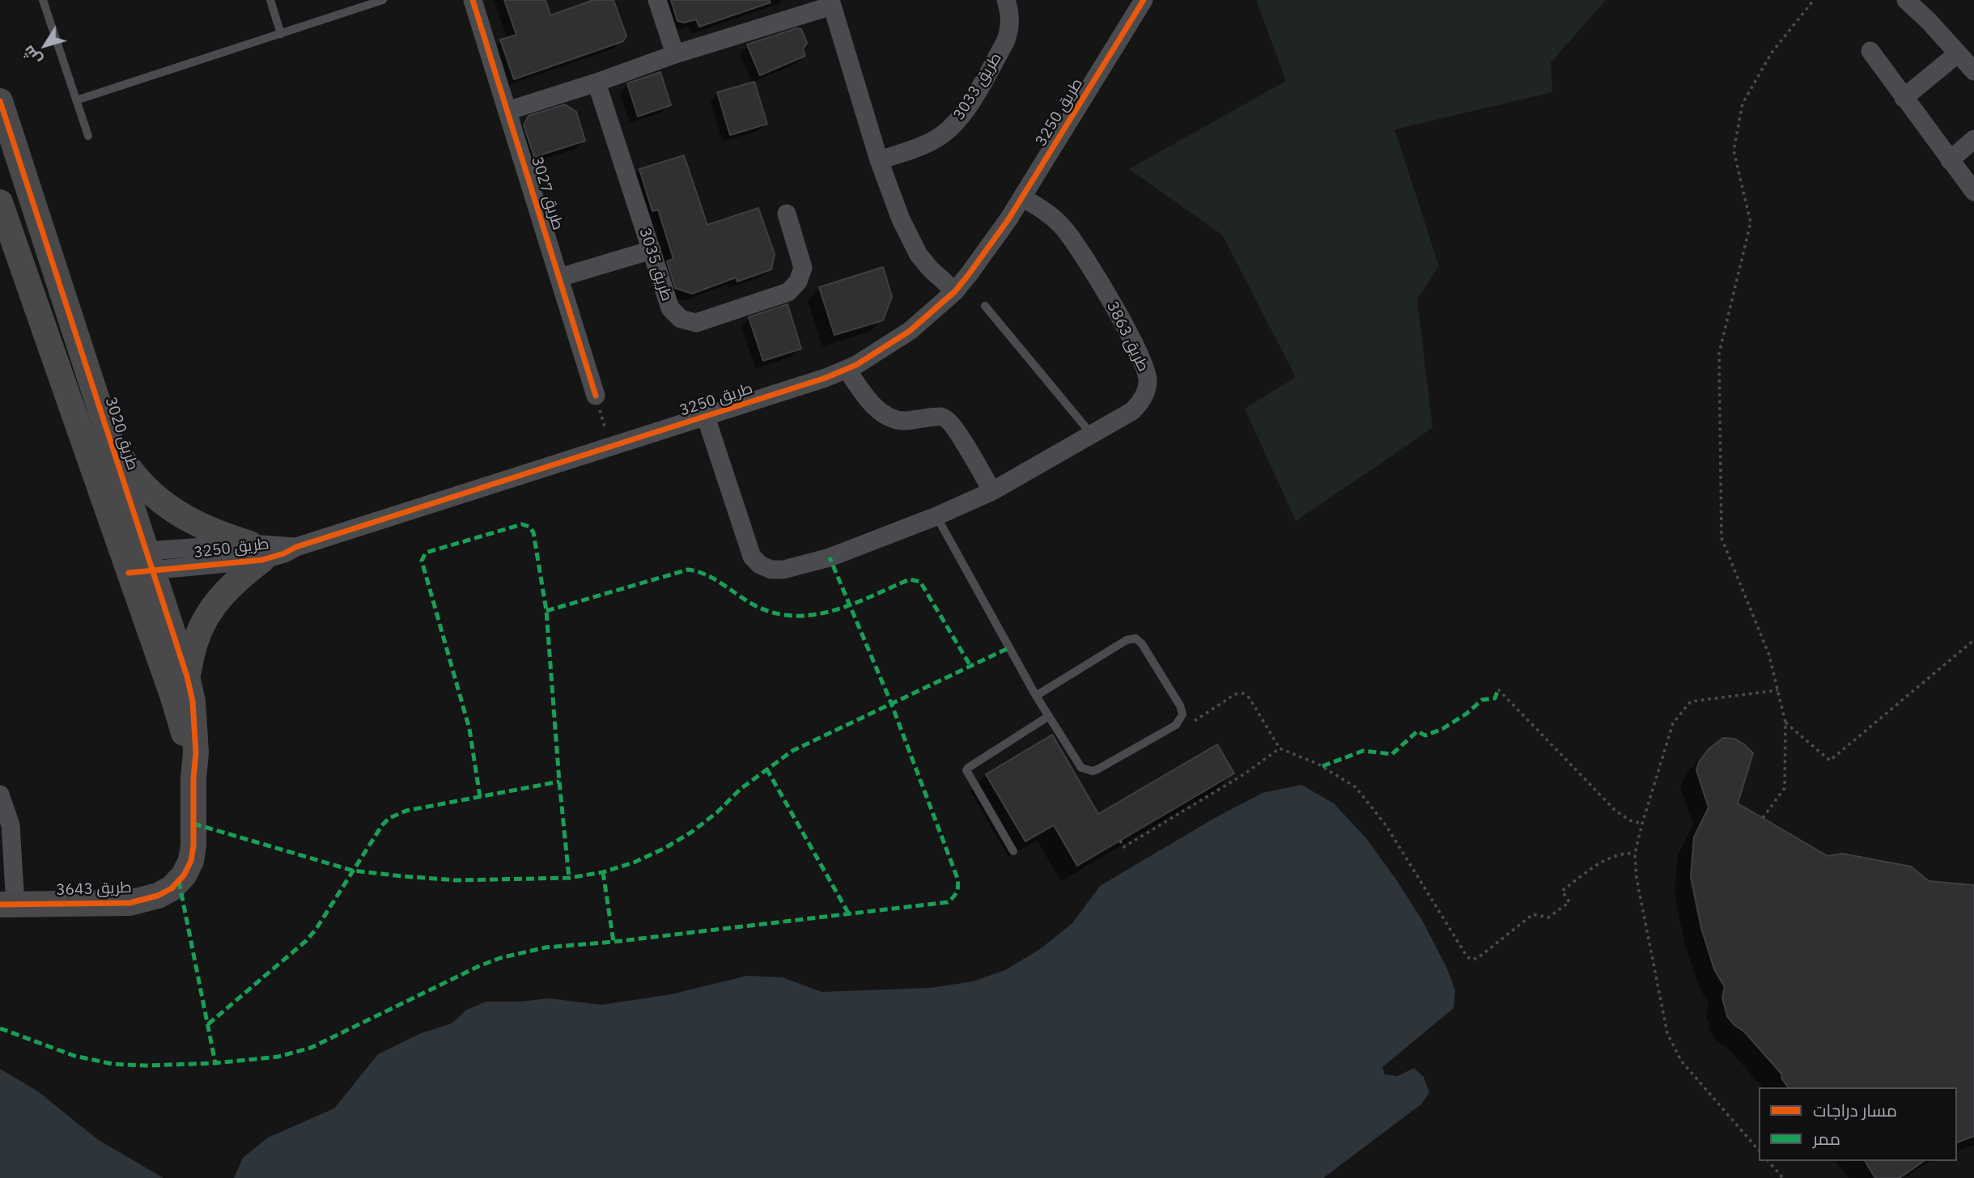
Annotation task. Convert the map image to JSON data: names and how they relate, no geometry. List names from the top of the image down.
{
  "streets": {
    "street": [
      "طريق 3033",
      "طريق 3250",
      "طريق 3027",
      "طريق 3035",
      "طريق 3863",
      "طريق 3020",
      "طريق 3643"
    ]
  },
  "crossings": [
    ["طريق 3250", "طريق 3863"],
    ["طريق 3250", "طريق 3020"],
    ["طريق 3020", "طريق 3643"]
  ],
  "legend": ["مسار دراجات", "ممر"],
  "north": "bottom left"
}
